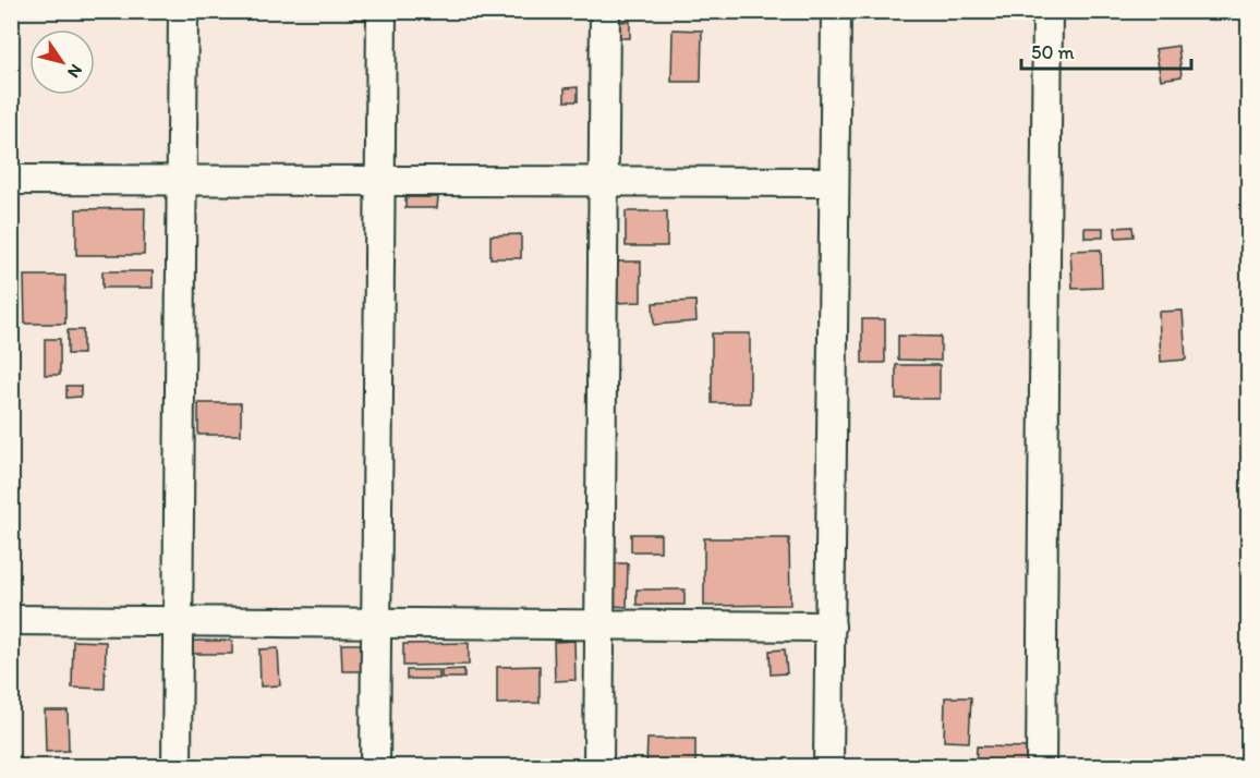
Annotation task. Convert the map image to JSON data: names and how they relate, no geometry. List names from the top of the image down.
{
  "scale_bar": "50 m",
  "north": "bottom right"
}
